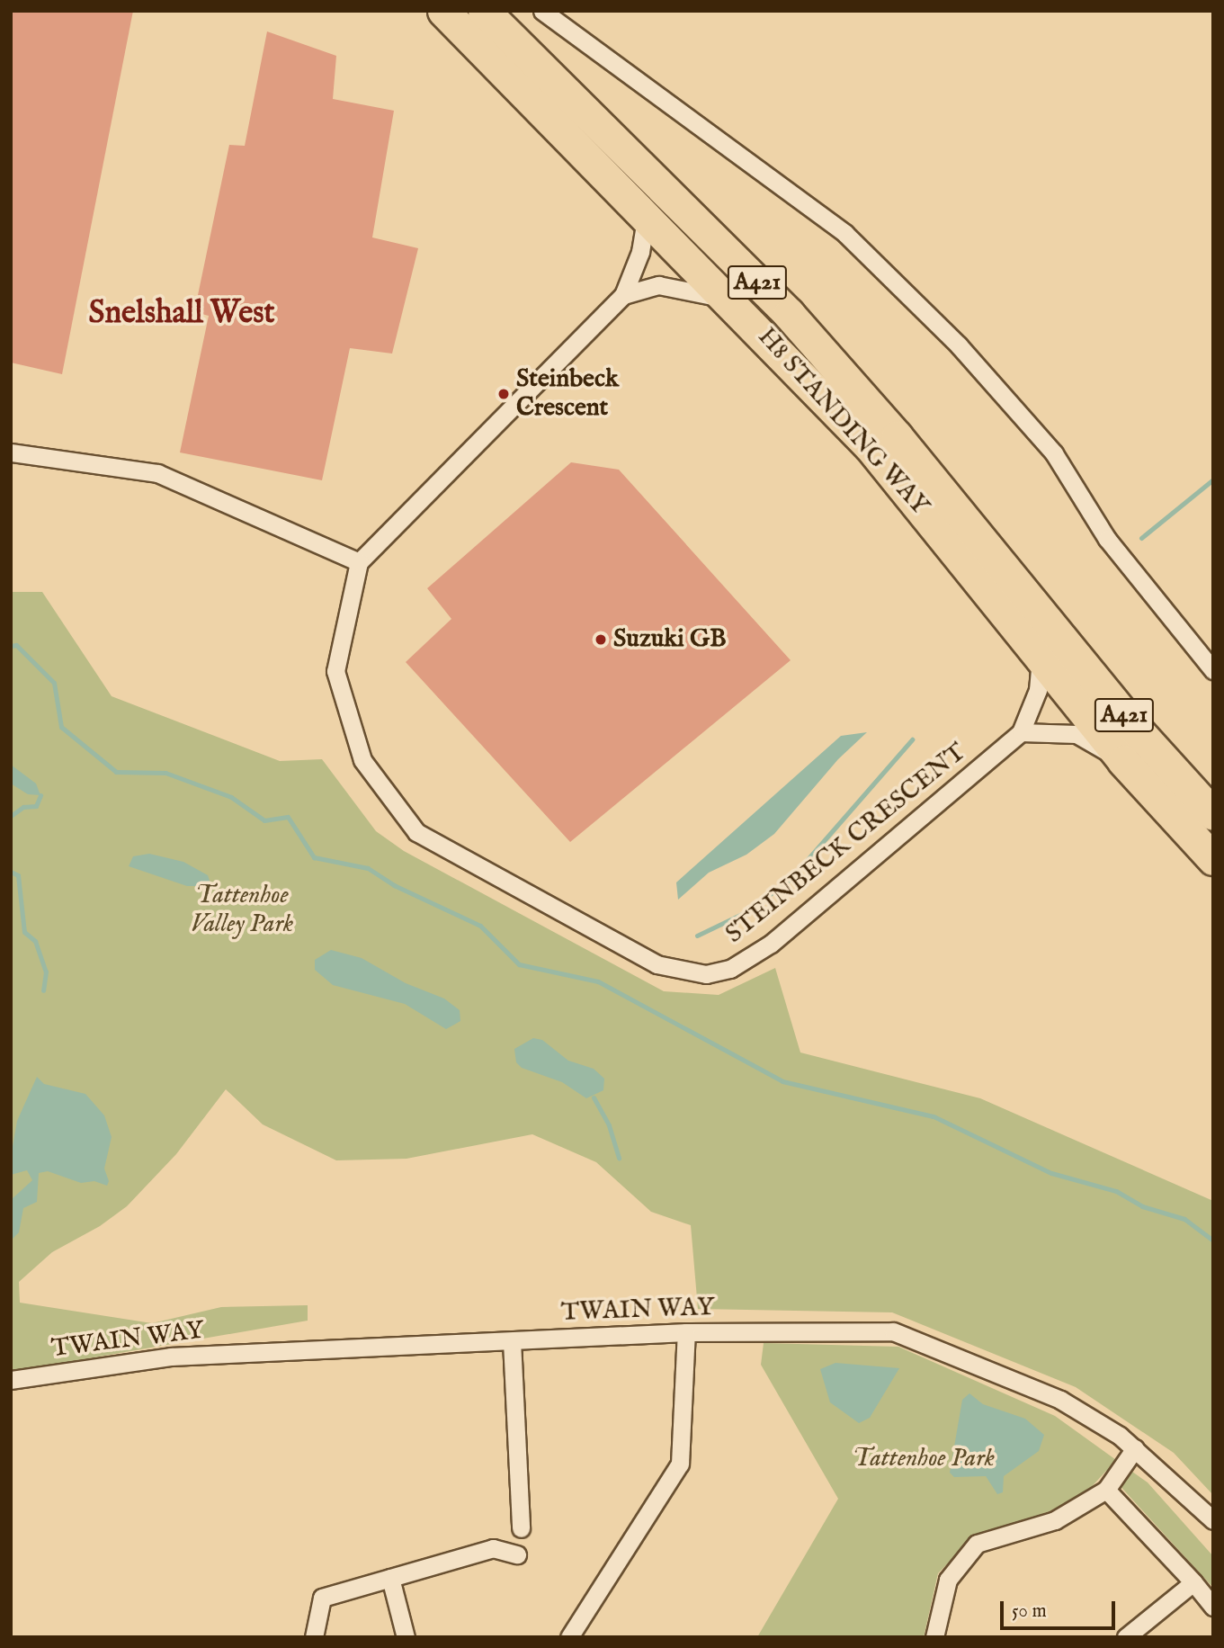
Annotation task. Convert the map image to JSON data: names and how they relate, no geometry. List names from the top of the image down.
{
  "streets": {
    "highway": ["A421", "H8 STANDING WAY"],
    "street": ["STEINBECK CRESCENT", "TWAIN WAY"]
  },
  "crossings": [
    ["H8 STANDING WAY", "STEINBECK CRESCENT"]
  ],
  "districts": ["Snelshall West"],
  "parks": ["Tattenhoe Valley Park", "Tattenhoe Park"],
  "places": ["Steinbeck Crescent", "Suzuki GB"],
  "scale_bar": "50 m"
}
